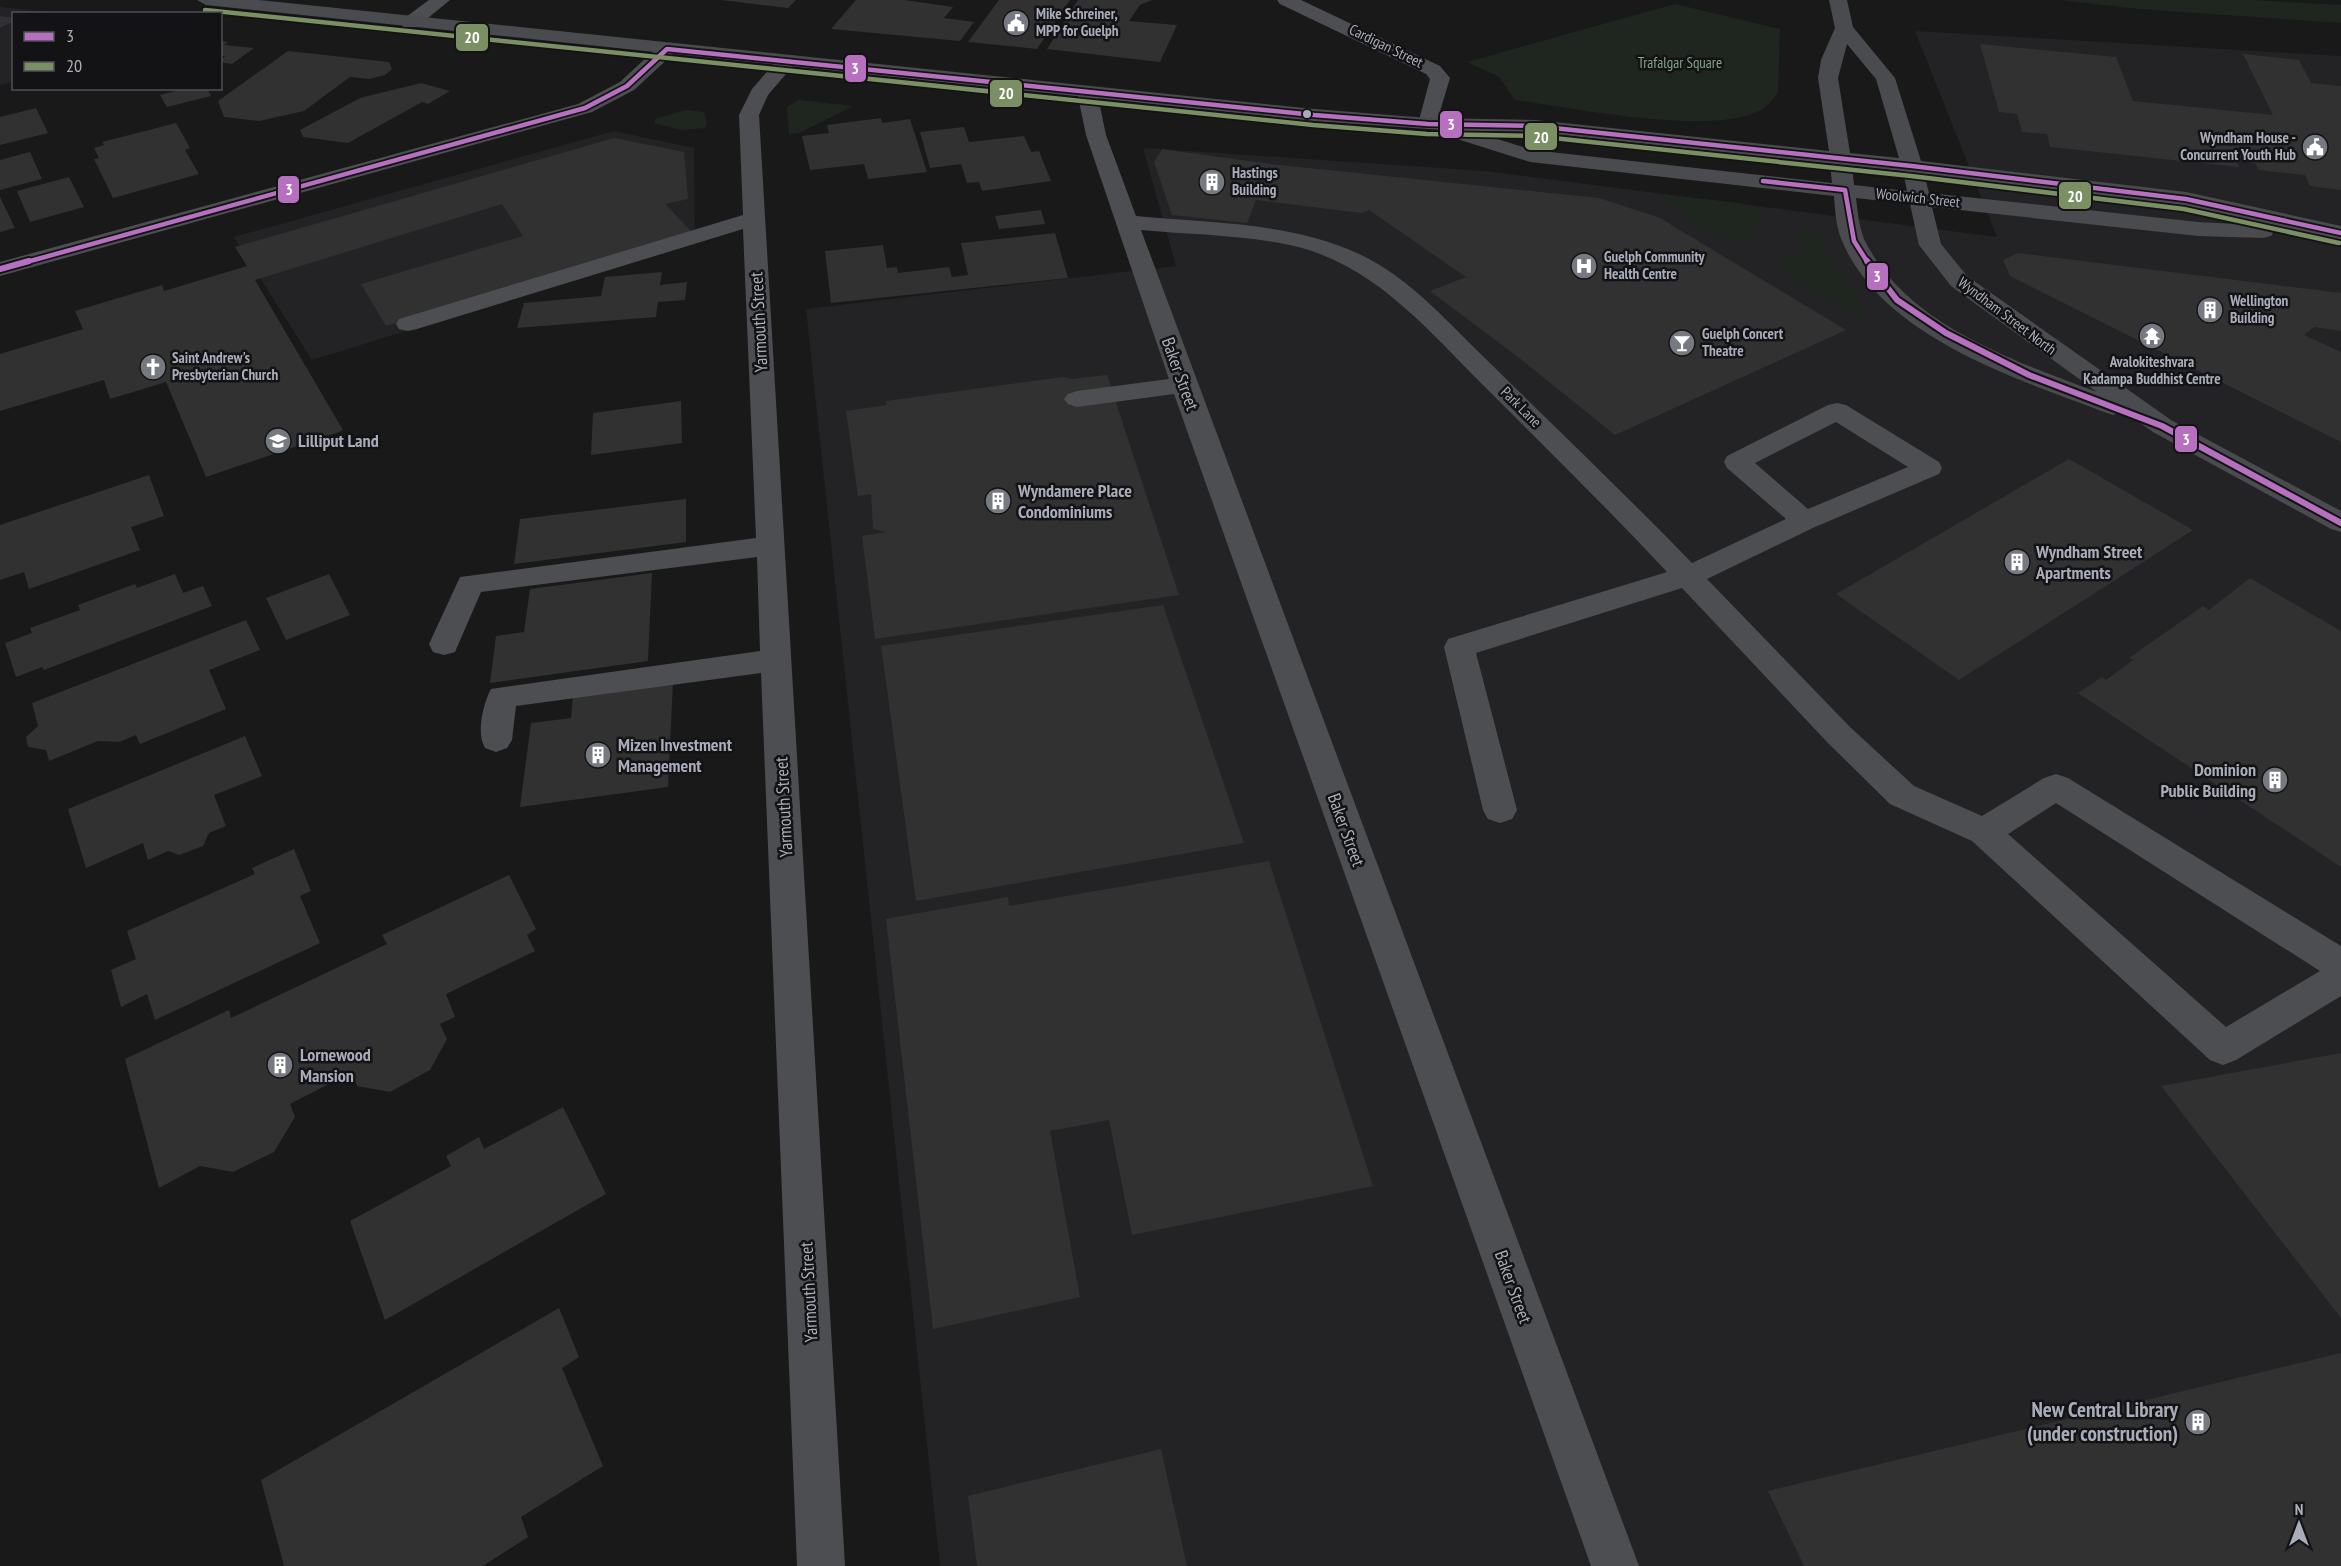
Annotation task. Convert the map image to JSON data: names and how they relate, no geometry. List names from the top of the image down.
{
  "streets": {
    "main road": ["Woolwich Street", "Wyndham Street North"],
    "street": [
      "Cardigan Street",
      "Yarmouth Street",
      "Baker Street",
      "Park Lane"
    ]
  },
  "crossings": [
    ["Cardigan Street", "Woolwich Street"],
    ["Woolwich Street", "Wyndham Street North"],
    ["Woolwich Street", "Yarmouth Street"],
    ["Woolwich Street", "Baker Street"],
    ["Baker Street", "Park Lane"]
  ],
  "parks": ["Trafalgar Square"],
  "places": {
    "public building": ["Mike Schreiner, MPP for Guelph", "Wyndham House - Concurrent Youth Hub"],
    "building": [
      "Hastings Building",
      "Wellington Building",
      "Wyndamere Place Condominiums",
      "Wyndham Street Apartments",
      "Mizen Investment Management",
      "Dominion Public Building",
      "Lornewood Mansion",
      "New Central Library (under construction)"
    ],
    "hospital": ["Guelph Community Health Centre"],
    "temple": ["Avalokiteshvara Kadampa Buddhist Centre"],
    "bar": ["Guelph Concert Theatre"],
    "church": ["Saint Andrew's Presbyterian Church"],
    "school or university": ["Lilliput Land"]
  },
  "lines": ["transit line 20", "transit line 3"],
  "legend": ["3", "20"],
  "north": "top"
}
